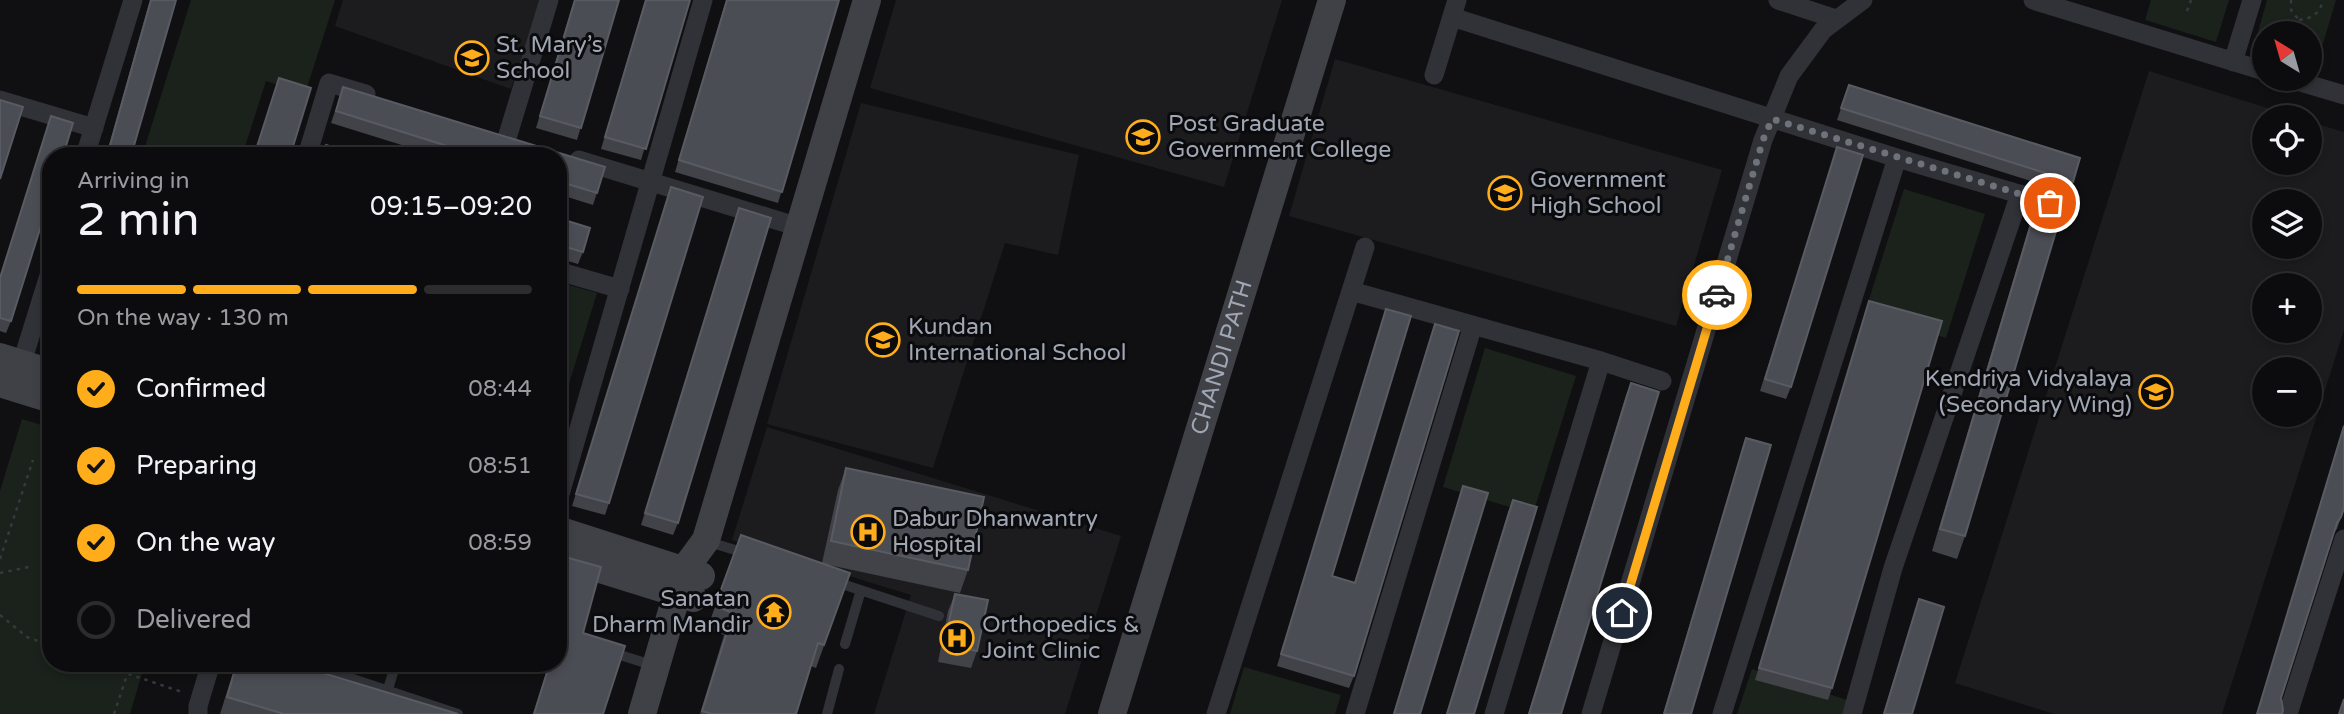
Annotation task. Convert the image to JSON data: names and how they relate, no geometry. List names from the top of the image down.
{
  "streets": {
    "main road": ["CHANDI PATH"]
  },
  "places": {
    "school or university": [
      "St. Mary’s School",
      "Post Graduate Government College",
      "Government High School",
      "Kundan International School",
      "Kendriya Vidyalaya (Secondary Wing)"
    ],
    "hospital": ["Dabur Dhanwantry Hospital", "Orthopedics & Joint Clinic"],
    "temple": ["Sanatan Dharm Mandir"]
  },
  "north": "top left",
  "page": {
    "map_buttons": ["+", "−"],
    "heading": ["2 min", "Arriving in", "09:15–09:20"],
    "bar": "On the way · 130 m",
    "list": [
      ["Confirmed", "08:44"],
      ["Preparing", "08:51"],
      ["On the way", "08:59"],
      "Delivered"
    ]
  }
}
